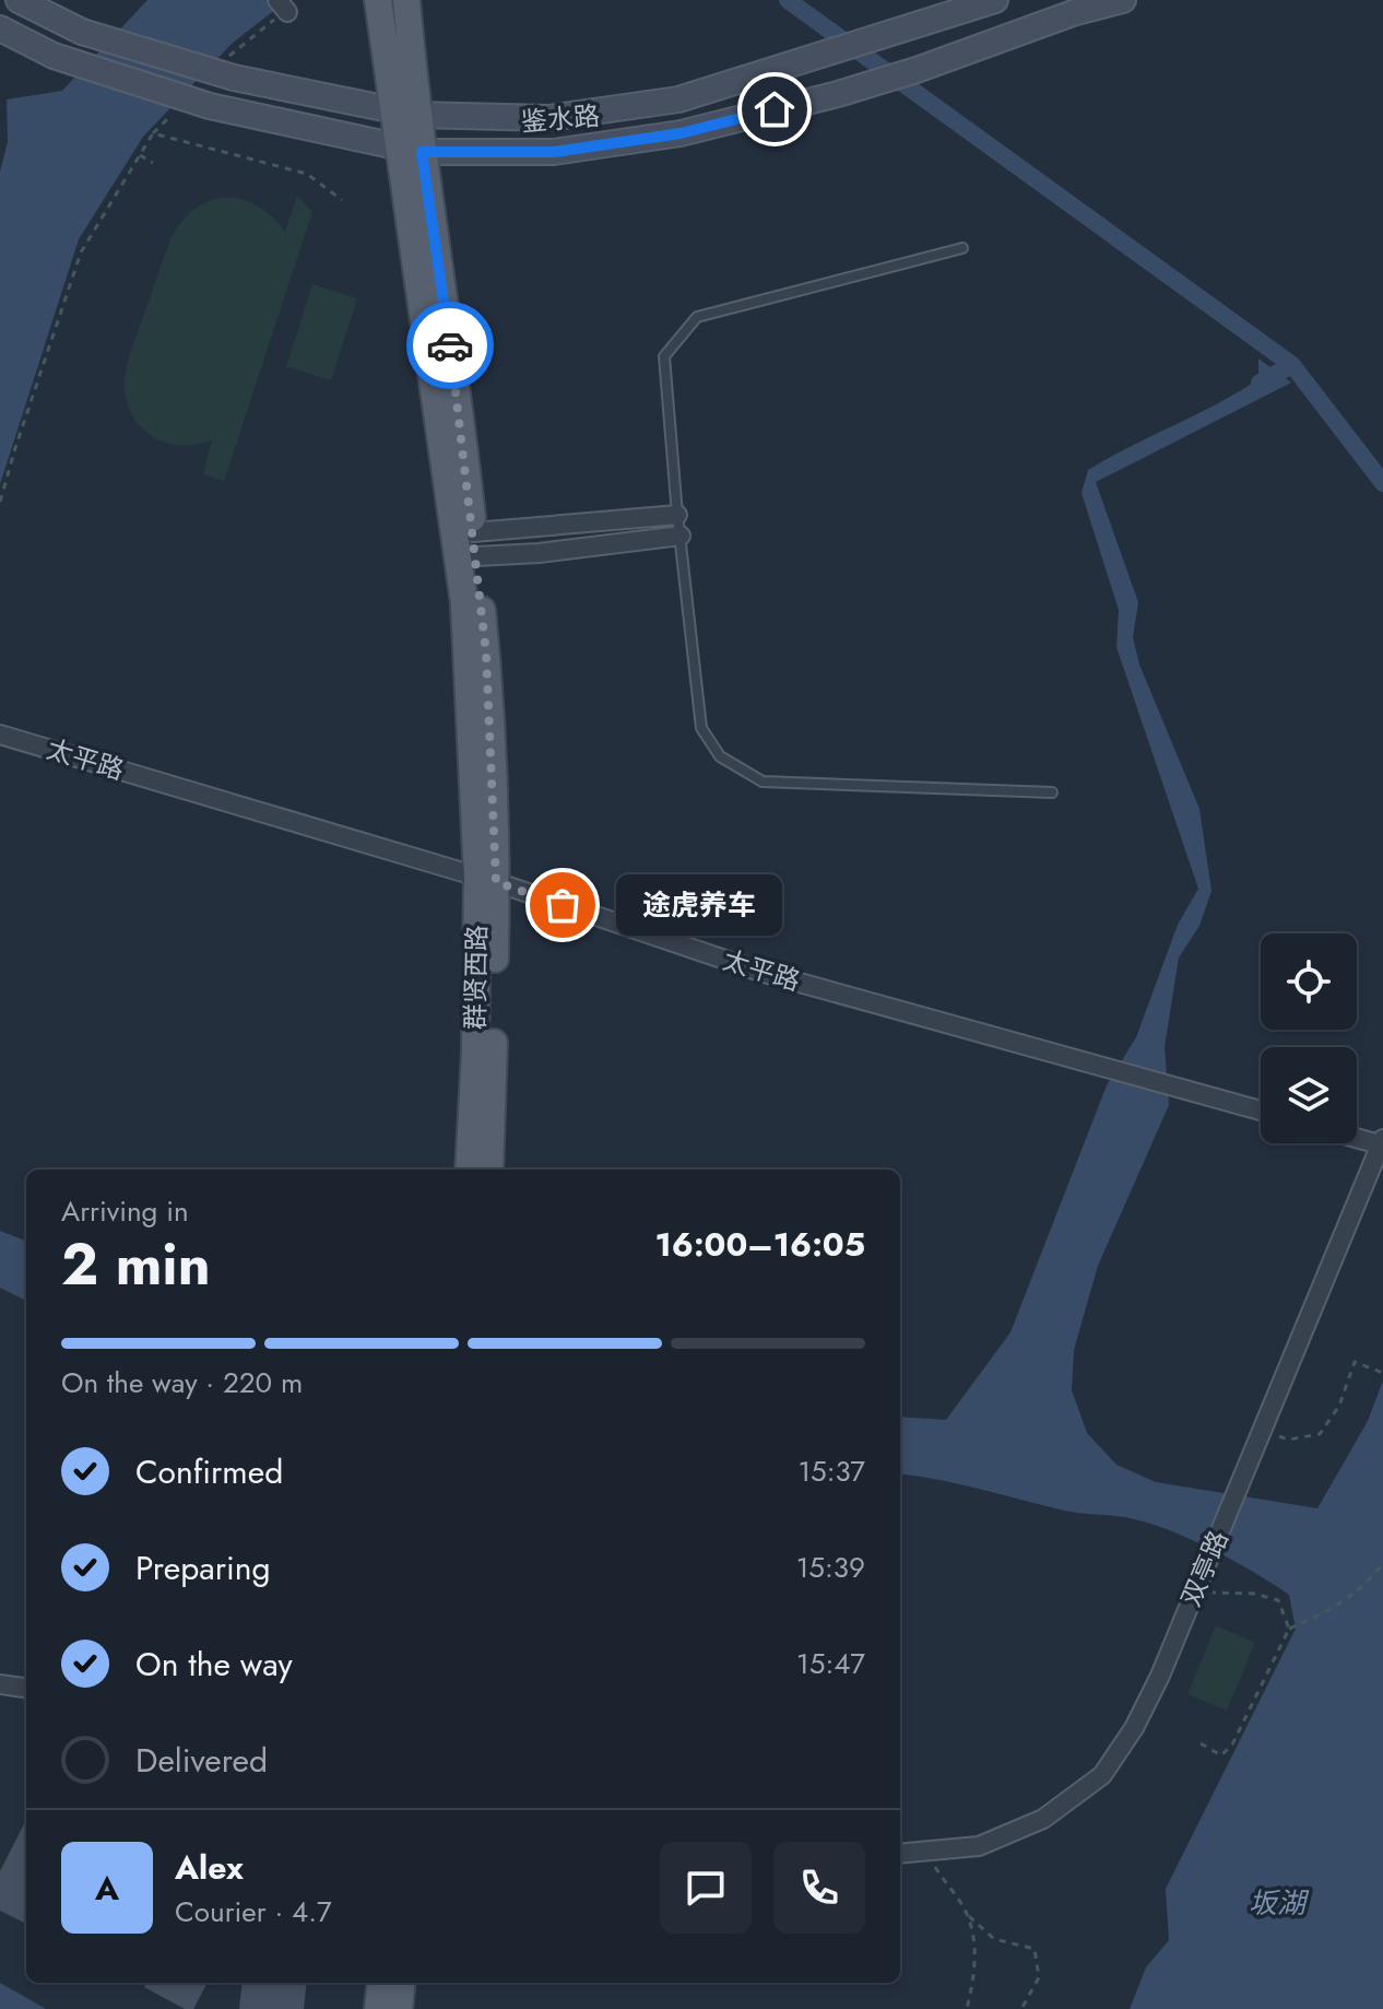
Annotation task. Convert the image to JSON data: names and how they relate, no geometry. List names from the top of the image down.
{
  "streets": {
    "main road": ["群贤西路"],
    "street": ["鉴水路", "太平路", "双亭路"]
  },
  "crossings": [
    ["鉴水路", "群贤西路"],
    ["太平路", "群贤西路"]
  ],
  "water": ["坂湖"],
  "places": ["途虎养车"],
  "page": {
    "bubble": "途虎养车",
    "heading": ["2 min", "Arriving in", "16:00–16:05"],
    "panel": ["Alex", "Courier · 4.7"],
    "bar": "On the way · 220 m",
    "list": [
      ["Confirmed", "15:37"],
      ["Preparing", "15:39"],
      ["On the way", "15:47"],
      "Delivered"
    ],
    "round": "A"
  }
}
